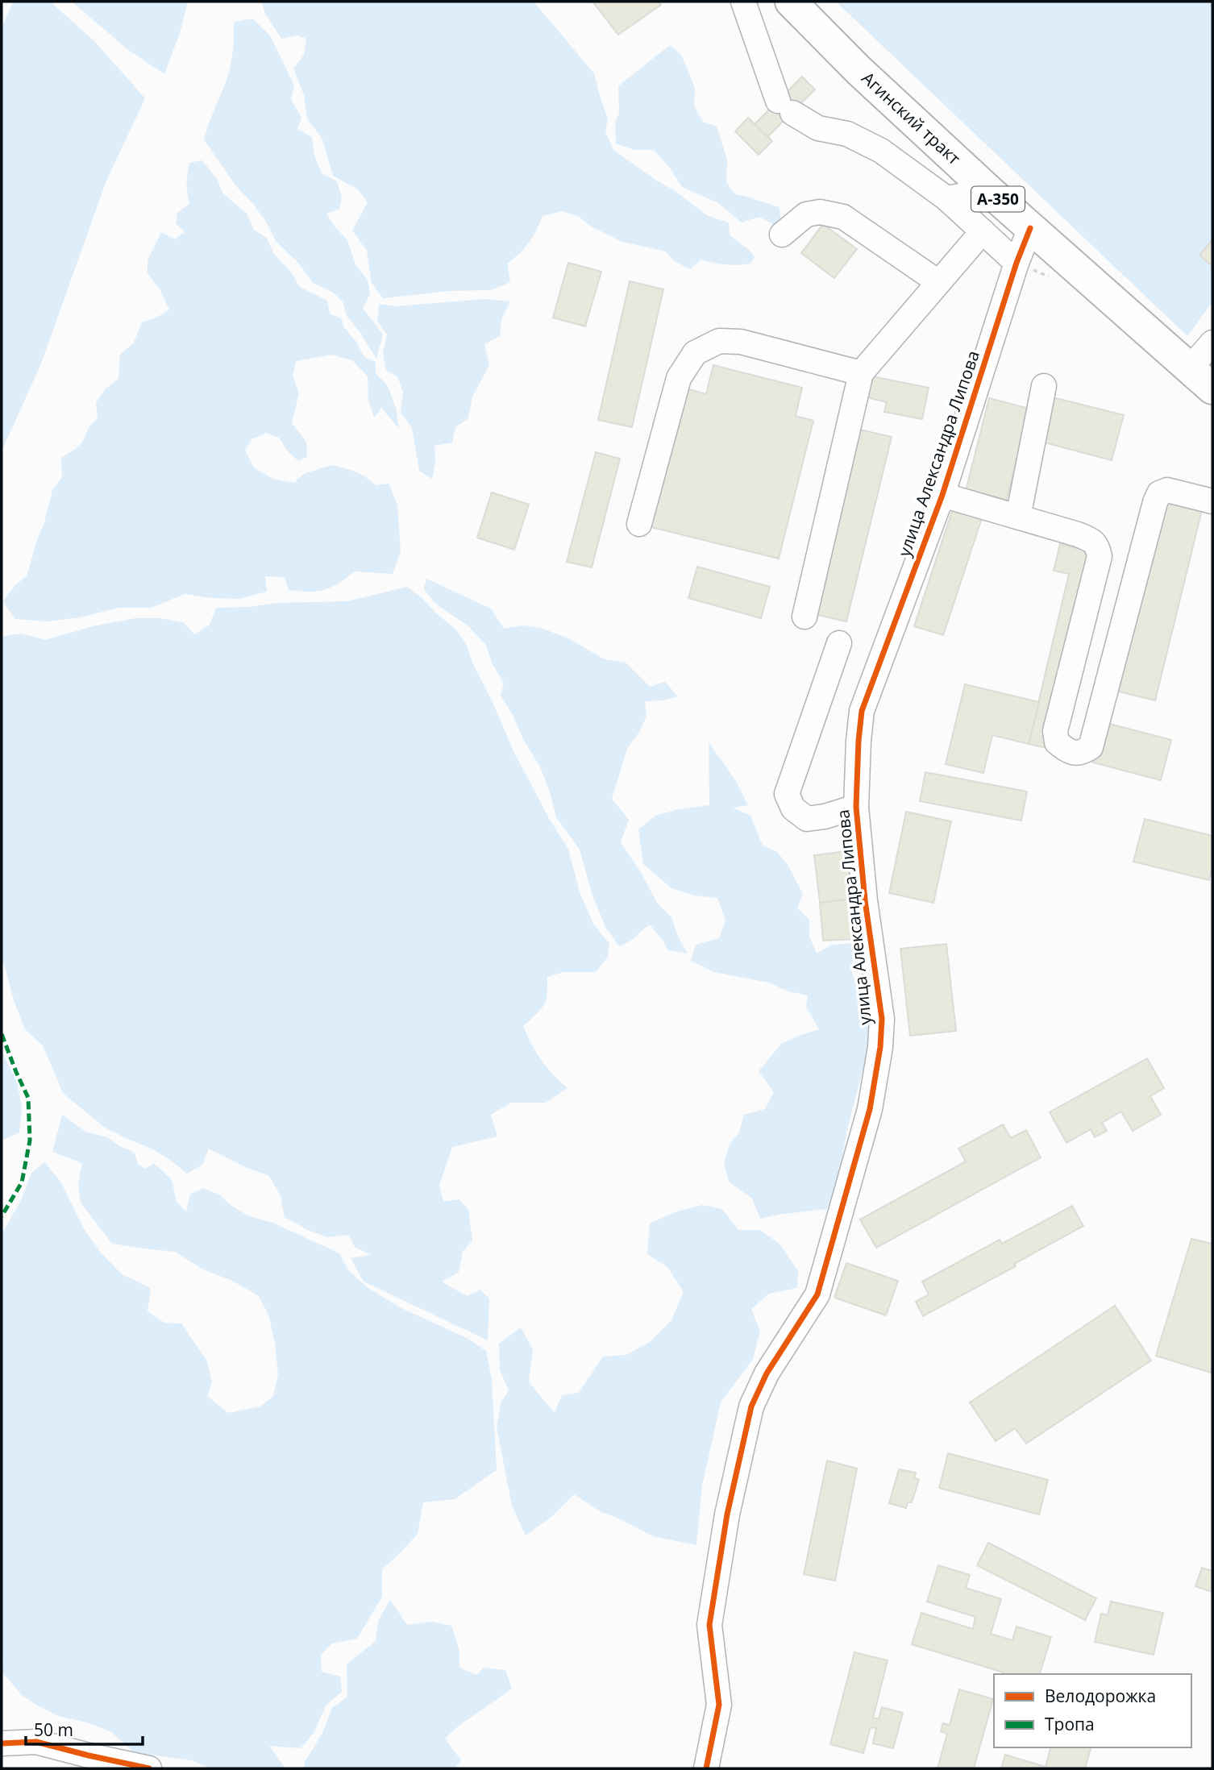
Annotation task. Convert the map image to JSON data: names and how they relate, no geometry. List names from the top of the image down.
{
  "streets": {
    "highway": ["Агинский тракт", "А-350"],
    "street": ["улица Александра Липова"]
  },
  "crossings": [
    ["Агинский тракт", "улица Александра Липова"]
  ],
  "legend": ["Велодорожка", "Тропа"],
  "scale_bar": "50 m"
}
